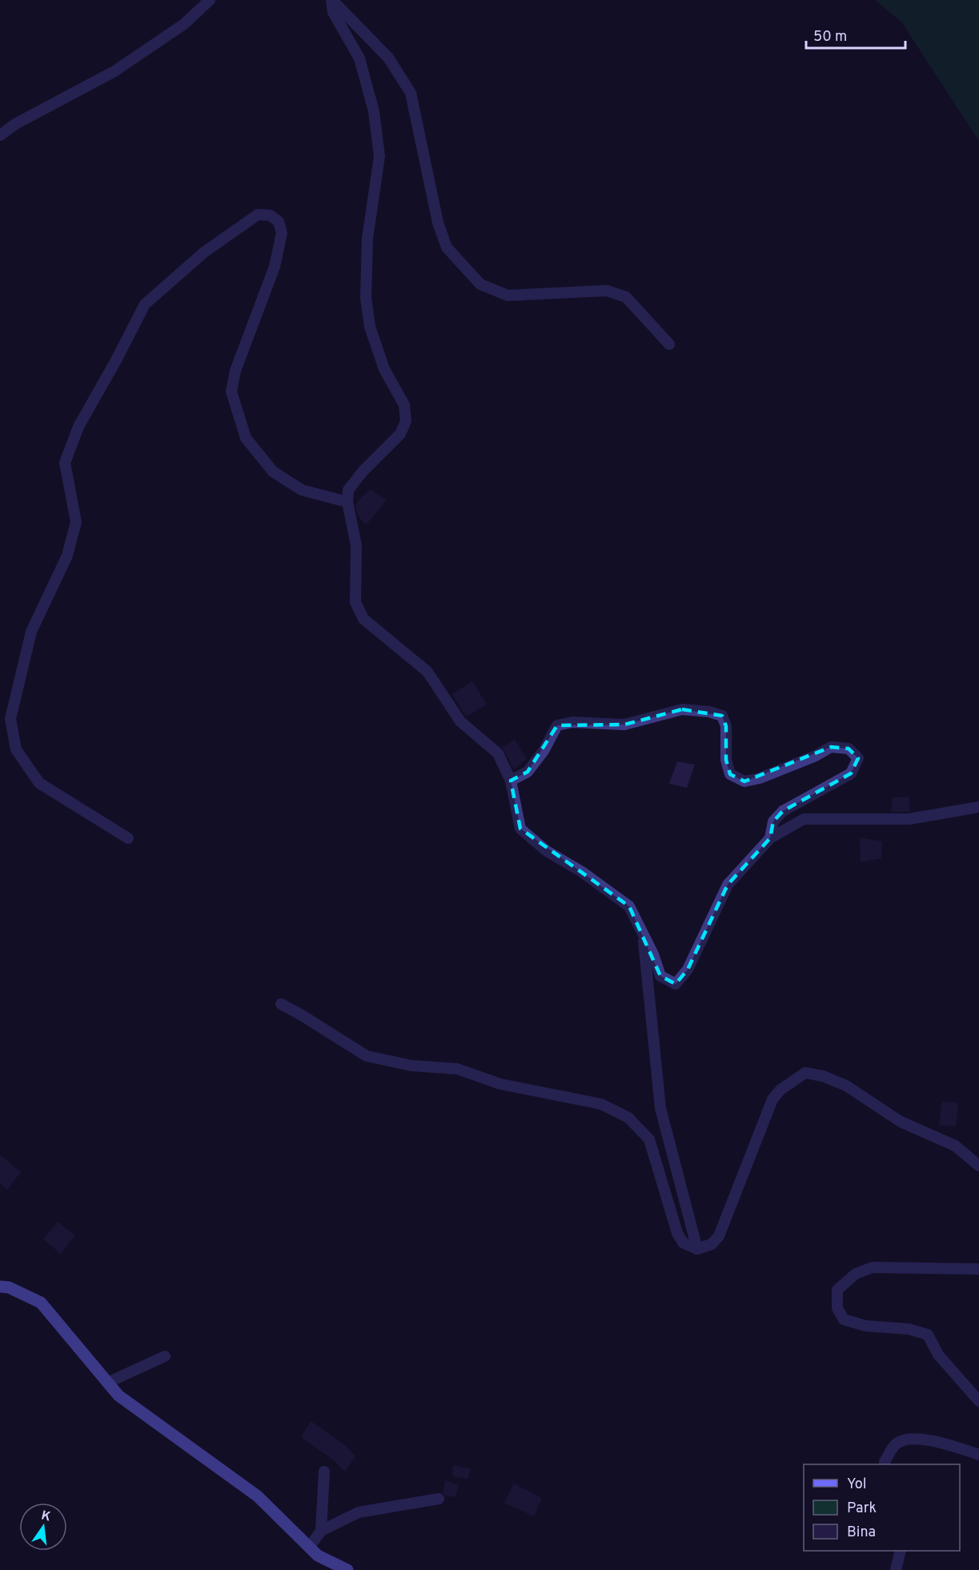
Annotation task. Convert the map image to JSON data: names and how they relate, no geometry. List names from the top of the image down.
{
  "legend": ["Yol", "Park", "Bina"],
  "scale_bar": "50 m",
  "north": "top"
}
